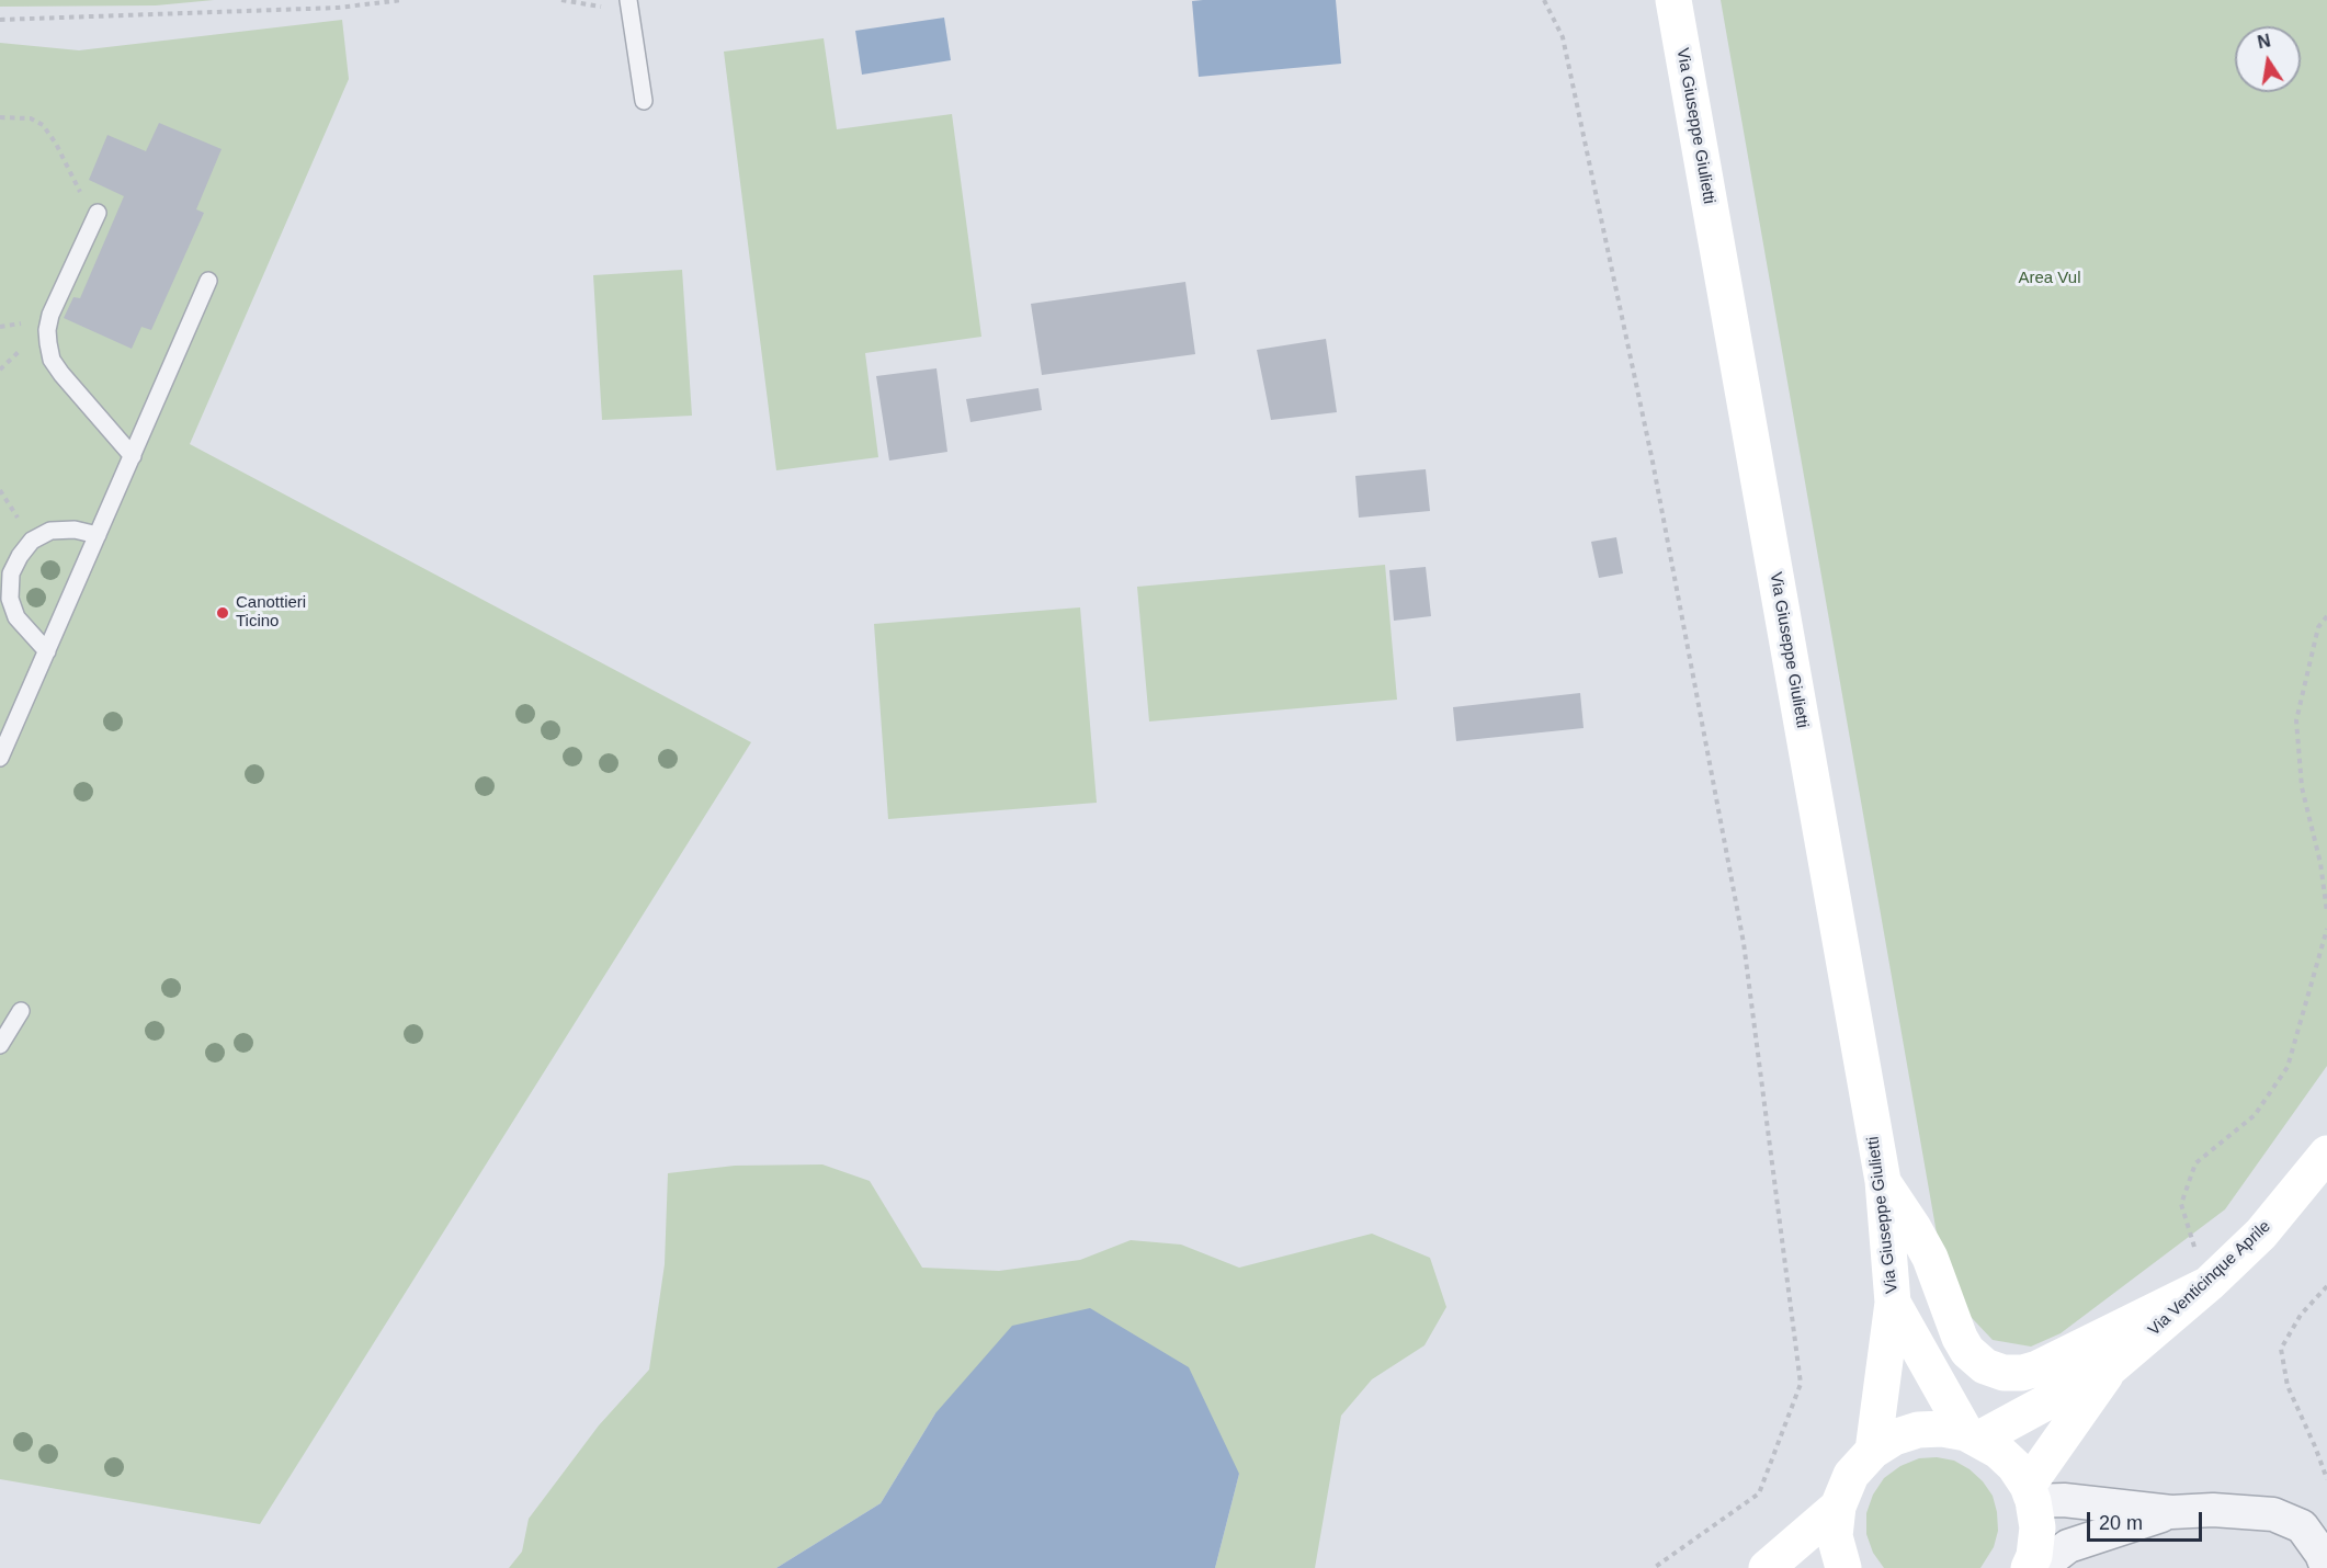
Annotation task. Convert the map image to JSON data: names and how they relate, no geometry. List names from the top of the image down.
{
  "streets": {
    "main road": ["Via Giuseppe Giulietti", "Via Venticinque Aprile"]
  },
  "crossings": [
    ["Via Giuseppe Giulietti", "Via Venticinque Aprile"]
  ],
  "parks": ["Area Vul"],
  "places": ["Canottieri Ticino"],
  "scale_bar": "20 m",
  "north": "top"
}
